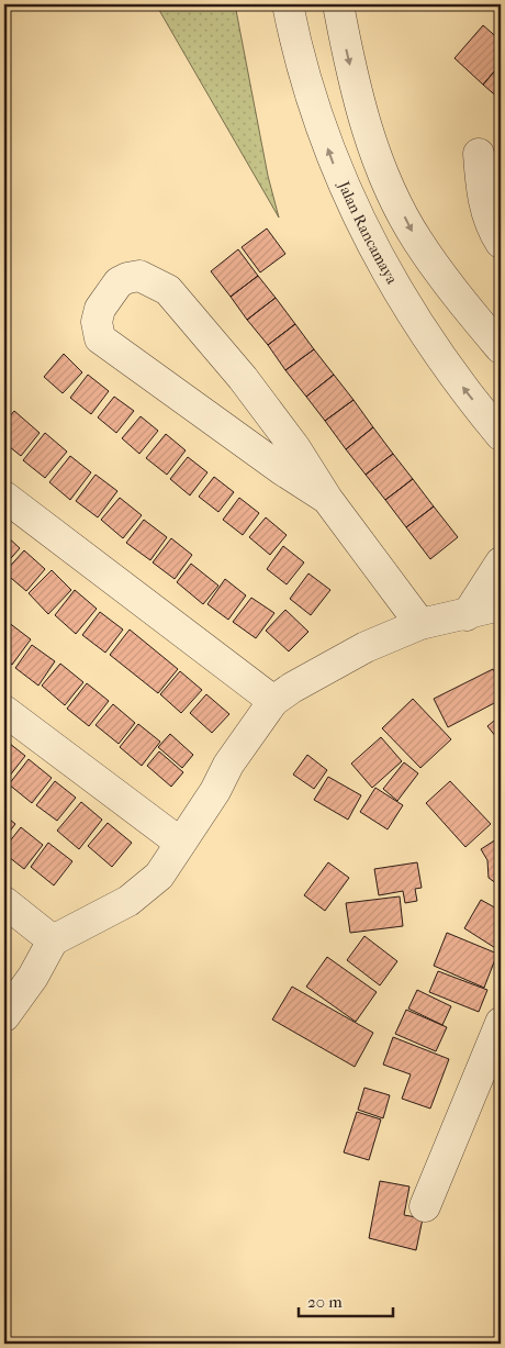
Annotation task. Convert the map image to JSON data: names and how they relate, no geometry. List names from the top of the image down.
{
  "streets": {
    "street": ["Jalan Rancamaya"]
  },
  "scale_bar": "20 m"
}
